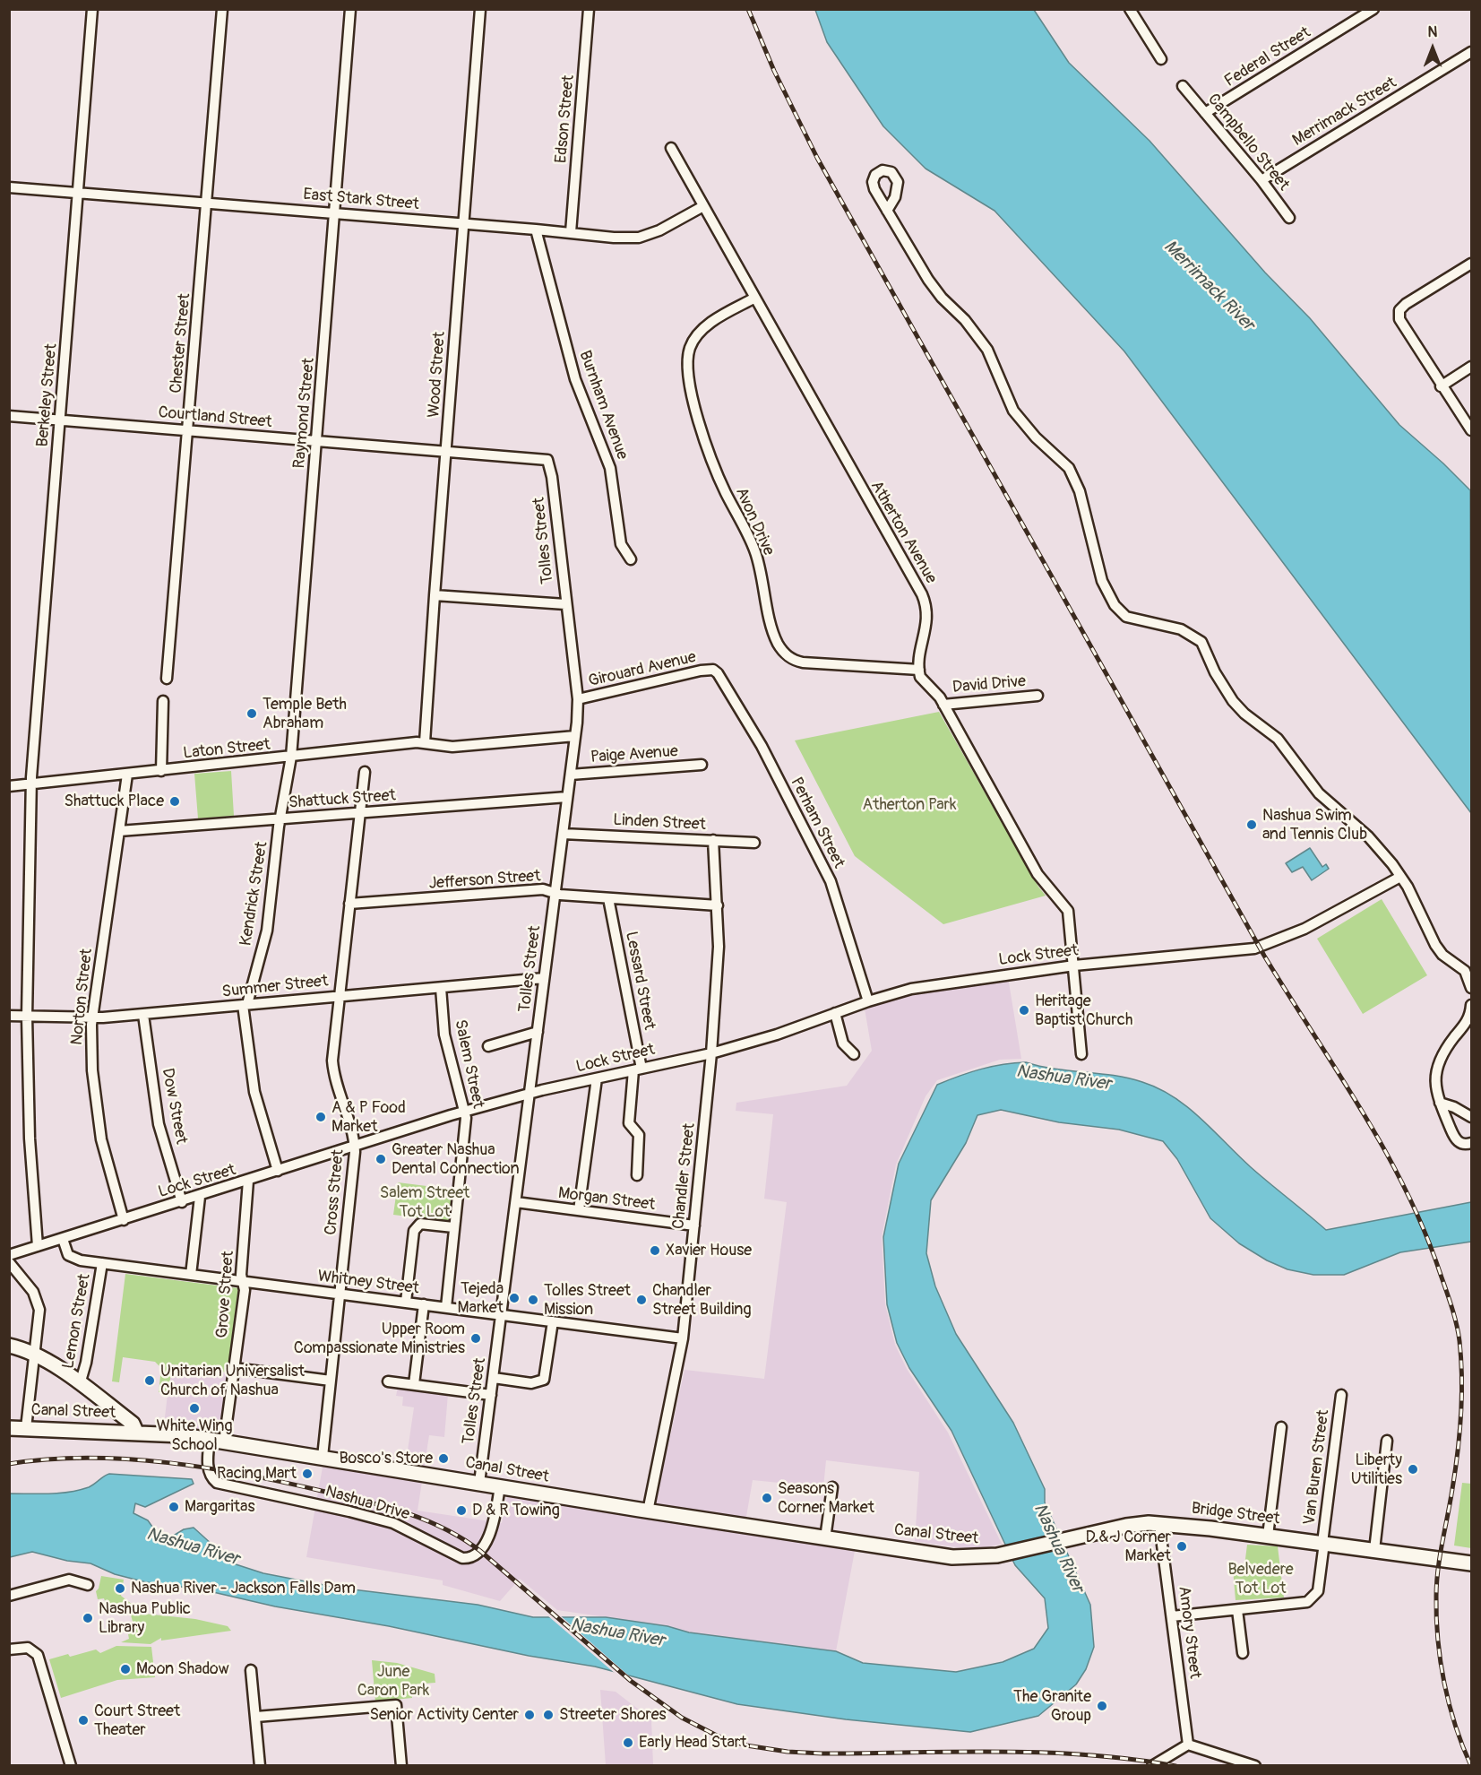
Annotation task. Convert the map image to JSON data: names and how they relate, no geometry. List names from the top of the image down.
{
  "streets": {
    "street": [
      "Federal Street",
      "Merrimack Street",
      "Edson Street",
      "Campbello Street",
      "East Stark Street",
      "Chester Street",
      "Wood Street",
      "Berkeley Street",
      "Burnham Avenue",
      "Raymond Street",
      "Courtland Street",
      "Avon Drive",
      "Atherton Avenue",
      "Tolles Street",
      "Girouard Avenue",
      "David Drive",
      "Laton Street",
      "Paige Avenue",
      "Shattuck Street",
      "Linden Street",
      "Perham Street",
      "Jefferson Street",
      "Kendrick Street",
      "Lock Street",
      "Lessard Street",
      "Summer Street",
      "Norton Street",
      "Salem Street",
      "Dow Street",
      "Chandler Street",
      "Cross Street",
      "Morgan Street",
      "Whitney Street",
      "Grove Street",
      "Lemon Street",
      "Canal Street",
      "Van Buren Street",
      "Nashua Drive",
      "Bridge Street",
      "Amory Street"
    ]
  },
  "crossings": [
    ["Federal Street", "Campbello Street"],
    ["Merrimack Street", "Campbello Street"],
    ["Edson Street", "East Stark Street"],
    ["East Stark Street", "Chester Street"],
    ["East Stark Street", "Wood Street"],
    ["East Stark Street", "Berkeley Street"],
    ["East Stark Street", "Burnham Avenue"],
    ["East Stark Street", "Raymond Street"],
    ["East Stark Street", "Atherton Avenue"],
    ["Chester Street", "Courtland Street"],
    ["Wood Street", "Courtland Street"],
    ["Wood Street", "Laton Street"],
    ["Berkeley Street", "Courtland Street"],
    ["Berkeley Street", "Laton Street"],
    ["Berkeley Street", "Lock Street"],
    ["Berkeley Street", "Summer Street"],
    ["Raymond Street", "Courtland Street"],
    ["Raymond Street", "Laton Street"],
    ["Raymond Street", "Shattuck Street"],
    ["Raymond Street", "Kendrick Street"],
    ["Courtland Street", "Tolles Street"],
    ["Avon Drive", "Atherton Avenue"],
    ["Tolles Street", "Girouard Avenue"],
    ["Tolles Street", "Laton Street"],
    ["Tolles Street", "Paige Avenue"],
    ["Tolles Street", "Shattuck Street"],
    ["Tolles Street", "Linden Street"],
    ["Tolles Street", "Jefferson Street"],
    ["Tolles Street", "Lock Street"],
    ["Tolles Street", "Summer Street"],
    ["Tolles Street", "Morgan Street"],
    ["Tolles Street", "Whitney Street"],
    ["Tolles Street", "Canal Street"],
    ["Girouard Avenue", "Perham Street"],
    ["Laton Street", "Norton Street"],
    ["Shattuck Street", "Kendrick Street"],
    ["Shattuck Street", "Norton Street"],
    ["Shattuck Street", "Cross Street"],
    ["Linden Street", "Chandler Street"],
    ["Perham Street", "Lock Street"],
    ["Jefferson Street", "Lessard Street"],
    ["Jefferson Street", "Chandler Street"],
    ["Jefferson Street", "Cross Street"],
    ["Kendrick Street", "Lock Street"],
    ["Kendrick Street", "Summer Street"],
    ["Lock Street", "Lessard Street"],
    ["Lock Street", "Norton Street"],
    ["Lock Street", "Salem Street"],
    ["Lock Street", "Dow Street"],
    ["Lock Street", "Chandler Street"],
    ["Lock Street", "Cross Street"],
    ["Lock Street", "Whitney Street"],
    ["Lock Street", "Grove Street"],
    ["Summer Street", "Norton Street"],
    ["Summer Street", "Salem Street"],
    ["Summer Street", "Dow Street"],
    ["Summer Street", "Cross Street"],
    ["Salem Street", "Whitney Street"],
    ["Chandler Street", "Morgan Street"],
    ["Chandler Street", "Whitney Street"],
    ["Chandler Street", "Canal Street"],
    ["Cross Street", "Whitney Street"],
    ["Cross Street", "Canal Street"],
    ["Whitney Street", "Grove Street"],
    ["Whitney Street", "Lemon Street"],
    ["Grove Street", "Canal Street"],
    ["Canal Street", "Nashua Drive"],
    ["Canal Street", "Bridge Street"],
    ["Van Buren Street", "Bridge Street"],
    ["Bridge Street", "Amory Street"]
  ],
  "water": ["Merrimack River", "Nashua River"],
  "parks": [
    "Atherton Park",
    "Salem Street Tot Lot",
    "Belvedere Tot Lot",
    "June Caron Park"
  ],
  "places": [
    "Temple Beth Abraham",
    "Shattuck Place",
    "Nashua Swim and Tennis Club",
    "Heritage Baptist Church",
    "A & P Food Market",
    "Greater Nashua Dental Connection",
    "Xavier House",
    "Tejeda Market",
    "Tolles Street Mission",
    "Chandler Street Building",
    "Upper Room Compassionate Ministries",
    "Unitarian Universalist Church of Nashua",
    "White Wing School",
    "Bosco's Store",
    "Liberty Utilities",
    "Racing Mart",
    "Seasons Corner Market",
    "Margaritas",
    "D & R Towing",
    "D & J Corner Market",
    "Nashua River - Jackson Falls Dam",
    "Nashua Public Library",
    "Moon Shadow",
    "The Granite Group",
    "Senior Activity Center",
    "Streeter Shores",
    "Court Street Theater",
    "Early Head Start"
  ],
  "north": "top"
}
